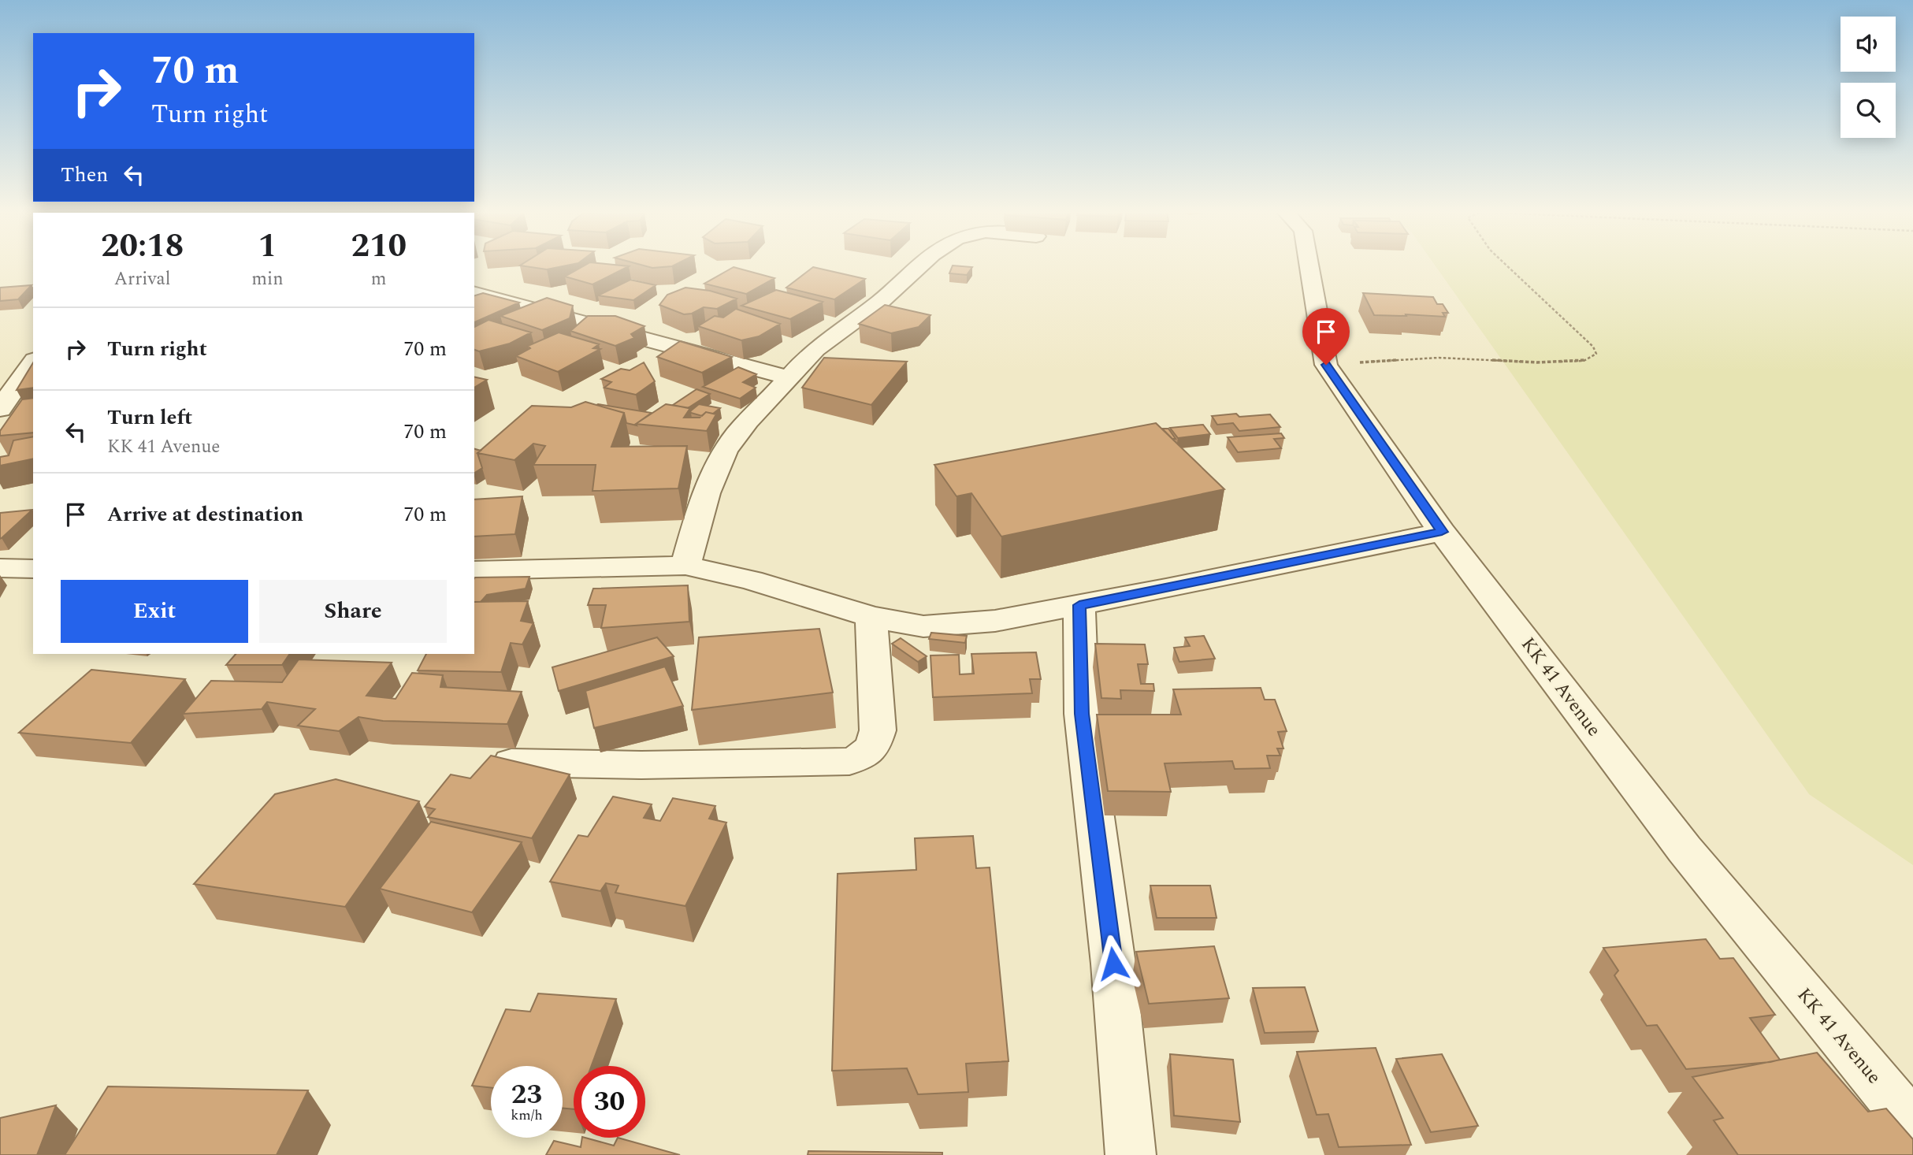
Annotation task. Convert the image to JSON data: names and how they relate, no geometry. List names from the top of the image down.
{
  "streets": {
    "street": ["KK 41 Avenue"]
  },
  "page": {
    "turn": ["70 m", "Turn right"],
    "then": "Then",
    "eta": [
      "20:18",
      "Arrival",
      "1",
      "min",
      "210",
      "m"
    ],
    "list": [
      {
        "name": "Turn right",
        "value": "70 m"
      },
      {
        "name": "Turn left",
        "note": "KK 41 Avenue",
        "value": "70 m"
      },
      {
        "name": "Arrive at destination",
        "value": "70 m"
      }
    ],
    "buttons": ["Exit", "Share"],
    "speed": "23 km/h",
    "limit": "30"
  }
}
